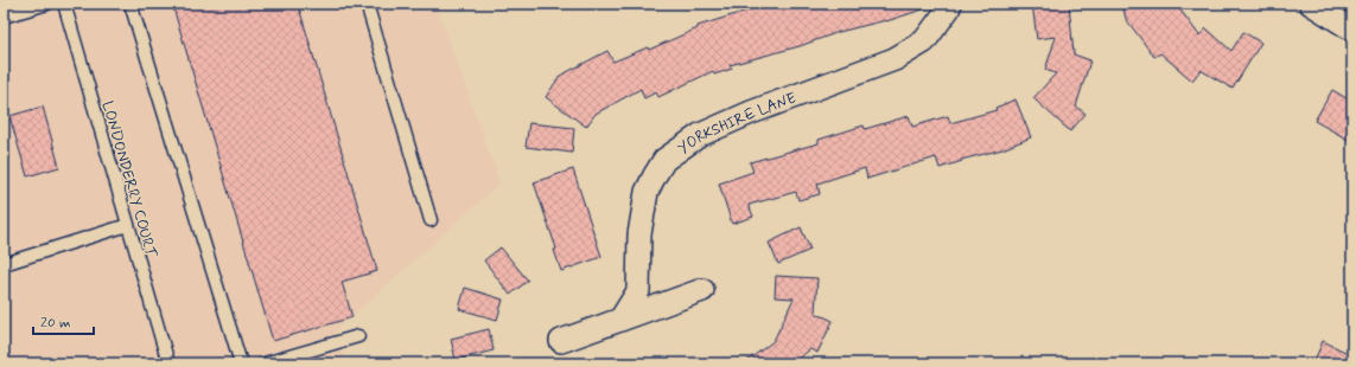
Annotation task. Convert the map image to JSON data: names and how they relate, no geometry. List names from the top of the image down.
{
  "streets": {
    "street": ["YORKSHIRE LANE"],
    "lane": ["LONDONDERRY COURT"]
  },
  "scale_bar": "20 m"
}
